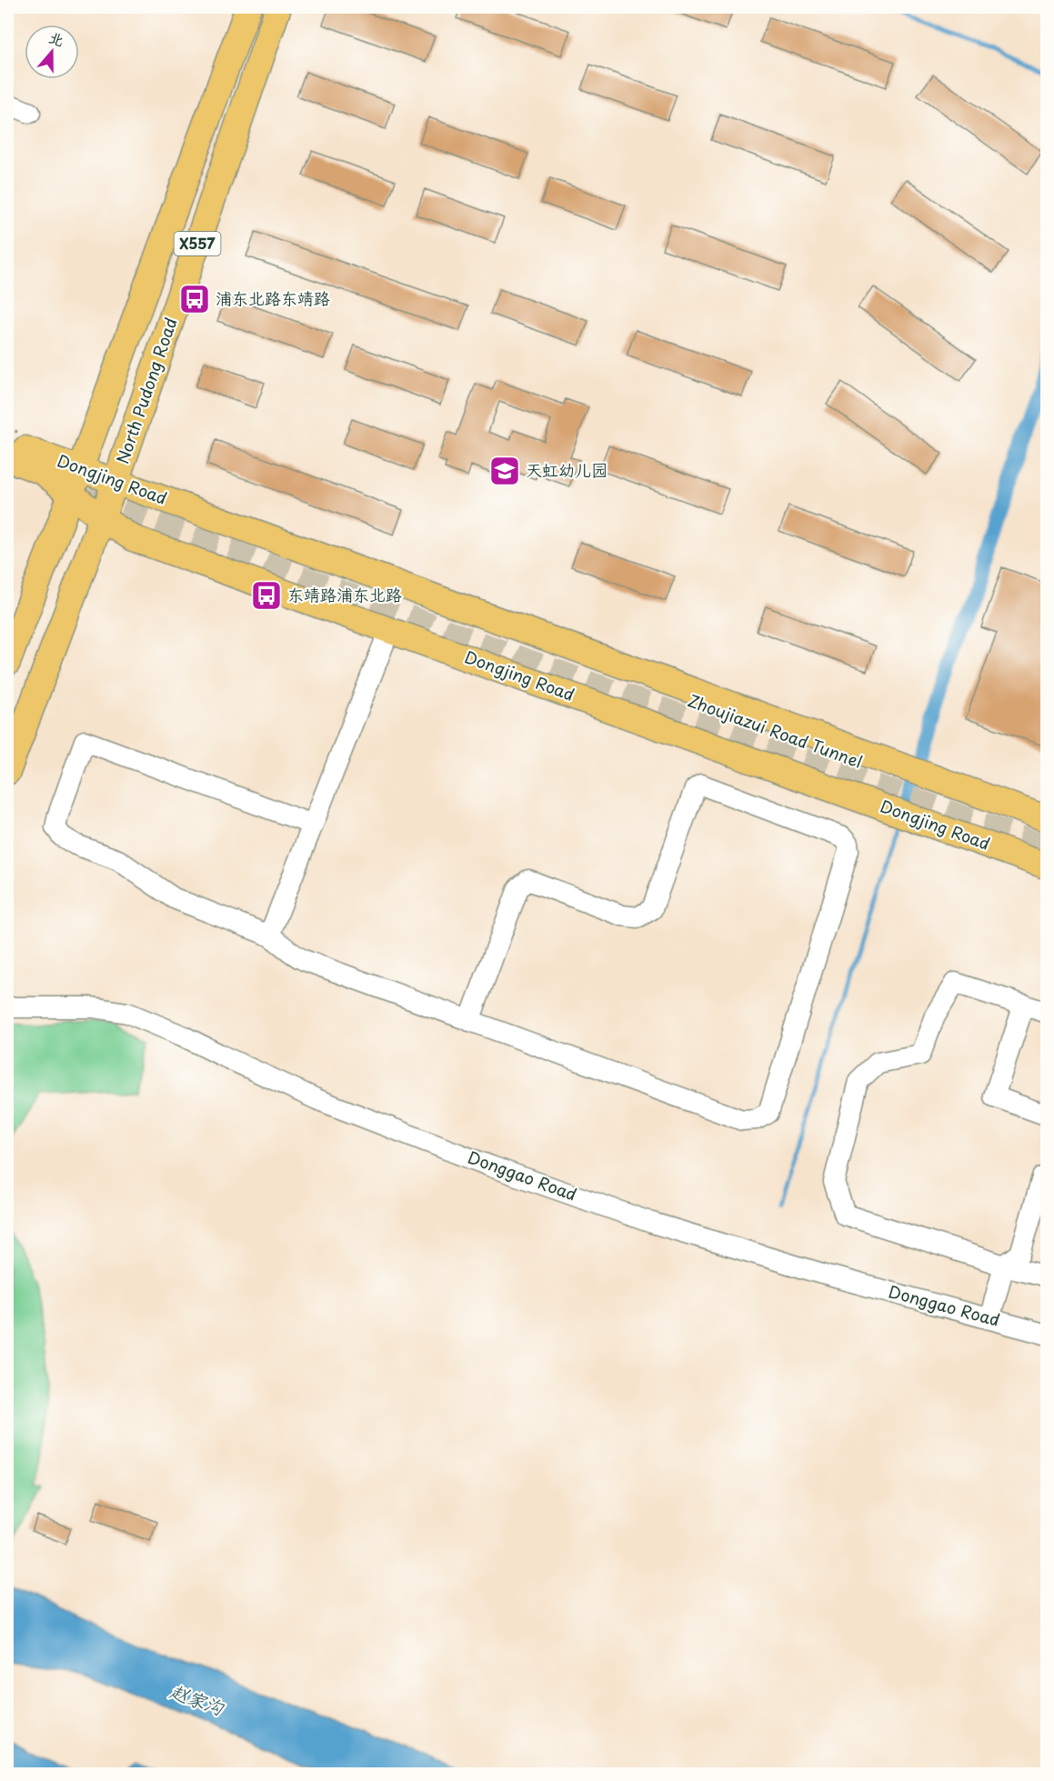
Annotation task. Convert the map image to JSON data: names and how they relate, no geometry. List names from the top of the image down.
{
  "streets": {
    "main road": [
      "X557",
      "North Pudong Road",
      "Dongjing Road",
      "Zhoujiazui Road Tunnel"
    ],
    "street": ["Donggao Road"]
  },
  "crossings": [
    ["X557", "Dongjing Road"],
    ["North Pudong Road", "Dongjing Road"]
  ],
  "water": ["赵家沟"],
  "places": {
    "bus stop": ["浦东北路东靖路", "东靖路浦东北路"],
    "school or university": ["天虹幼儿园"]
  },
  "north": "top"
}
